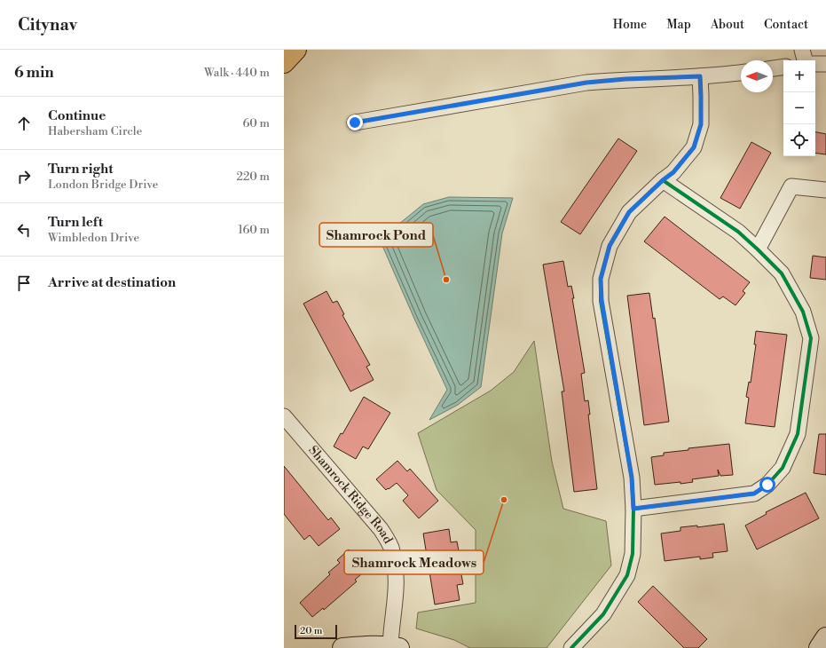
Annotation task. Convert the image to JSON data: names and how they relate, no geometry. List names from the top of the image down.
{
  "streets": {
    "street": ["Shamrock Ridge Road"]
  },
  "places": ["Shamrock Pond", "Shamrock Meadows"],
  "scale_bar": "20 m",
  "north": "left",
  "page": {
    "header": "Citynav",
    "nav": [
      "Home",
      "Map",
      "About",
      "Contact"
    ],
    "heading": ["6 min", "Walk · 440 m"],
    "map_buttons": ["+", "−"],
    "list": [
      ["Continue", "Habersham Circle", "60 m"],
      ["Turn right", "London Bridge Drive", "220 m"],
      ["Turn left", "Wimbledon Drive", "160 m"],
      "Arrive at destination"
    ],
    "scale": "20 m"
  }
}
